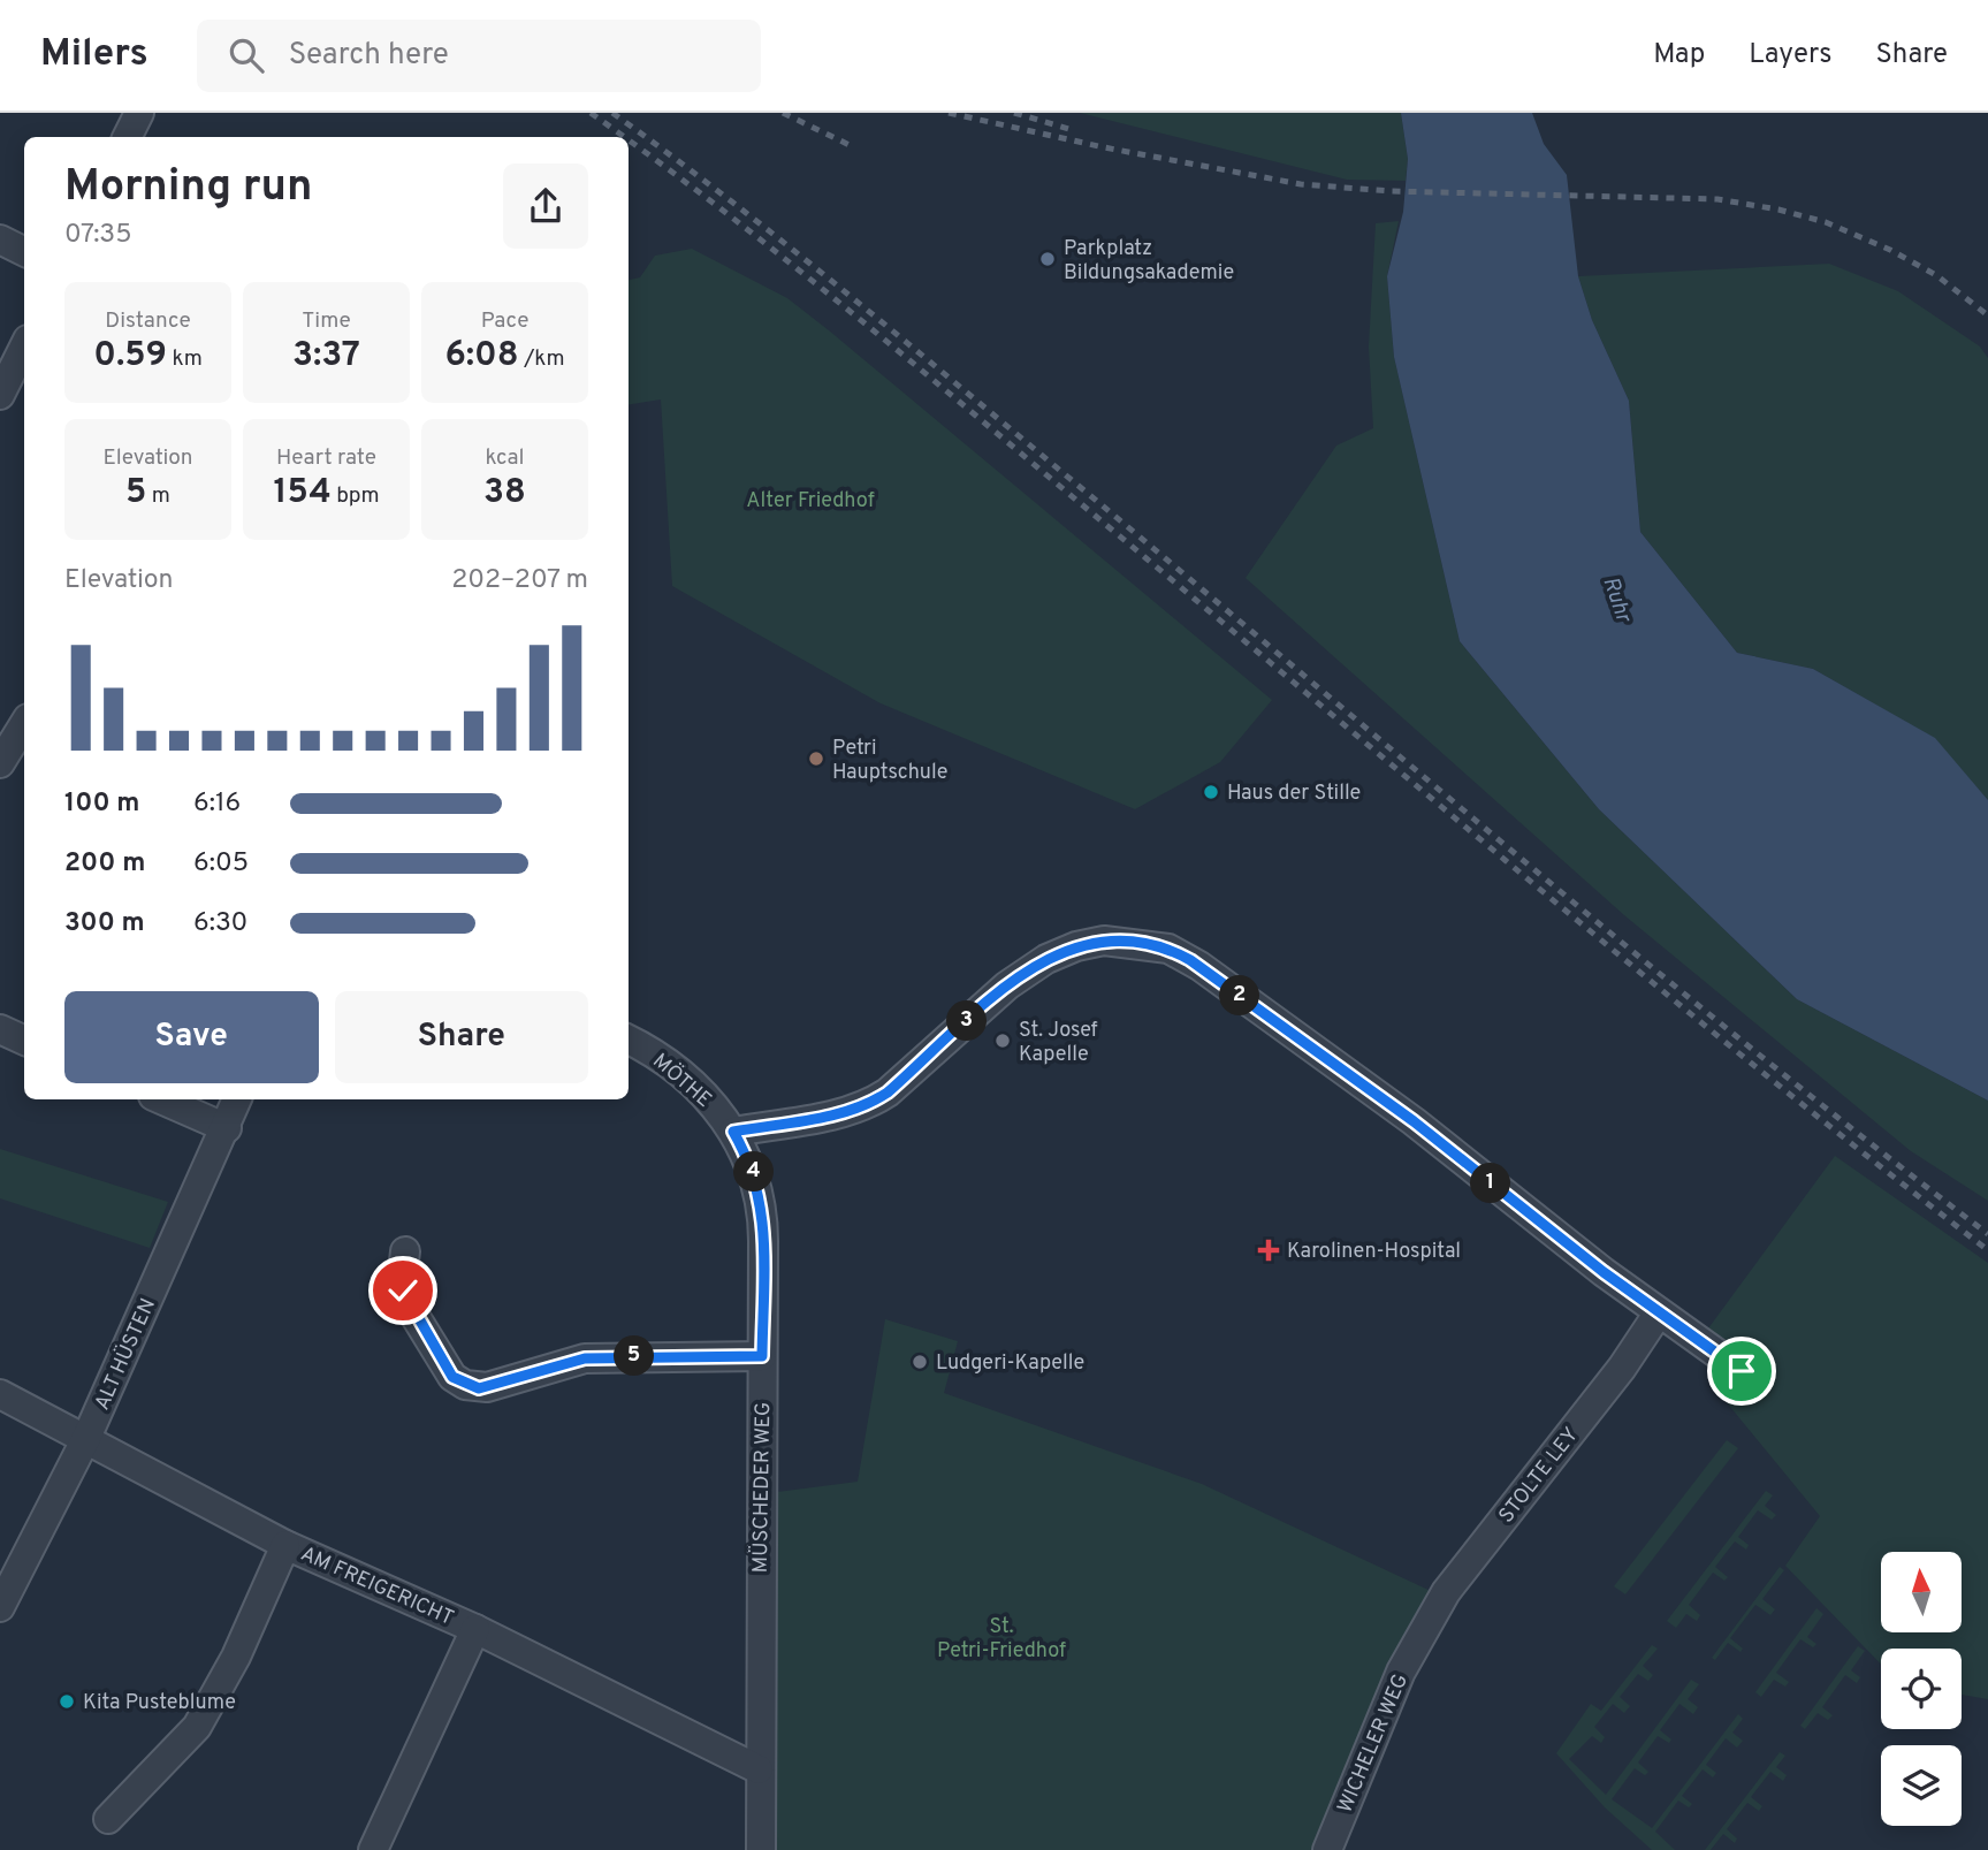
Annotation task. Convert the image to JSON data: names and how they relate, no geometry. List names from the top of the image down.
{
  "streets": {
    "street": [
      "MÖTHE",
      "ALT HÜSTEN",
      "STOLTE LEY",
      "MÜSCHEDER WEG",
      "AM FREIGERICHT",
      "WICHELER WEG"
    ]
  },
  "crossings": [
    ["MÖTHE", "MÜSCHEDER WEG"],
    ["ALT HÜSTEN", "AM FREIGERICHT"],
    ["STOLTE LEY", "WICHELER WEG"],
    ["MÜSCHEDER WEG", "AM FREIGERICHT"]
  ],
  "water": ["Ruhr"],
  "parks": ["Alter Friedhof", "St. Petri-Friedhof"],
  "places": {
    "other": [
      "Parkplatz Bildungsakademie",
      "Petri Hauptschule",
      "Haus der Stille",
      "St. Josef Kapelle",
      "Ludgeri-Kapelle",
      "Kita Pusteblume"
    ],
    "health": ["Karolinen-Hospital"]
  },
  "north": "top",
  "page": {
    "header": "Milers",
    "search": "Search here",
    "nav": ["Map", "Layers", "Share"],
    "heading": ["Morning run", "07:35"],
    "stats": [
      ["Distance", "0.59 km"],
      ["Time", "3:37"],
      ["Pace", "6:08 /km"],
      ["Elevation", "5 m"],
      ["Heart rate", "154 bpm"],
      ["kcal", "38"]
    ],
    "chart": ["Elevation", "202–207 m"],
    "list": [
      {
        "name": "100 m",
        "note": "6:16"
      },
      {
        "name": "200 m",
        "note": "6:05"
      },
      {
        "name": "300 m",
        "note": "6:30"
      }
    ],
    "pins": [
      "2",
      "3",
      "4",
      "1",
      "5"
    ],
    "buttons": ["Save", "Share"]
  }
}
